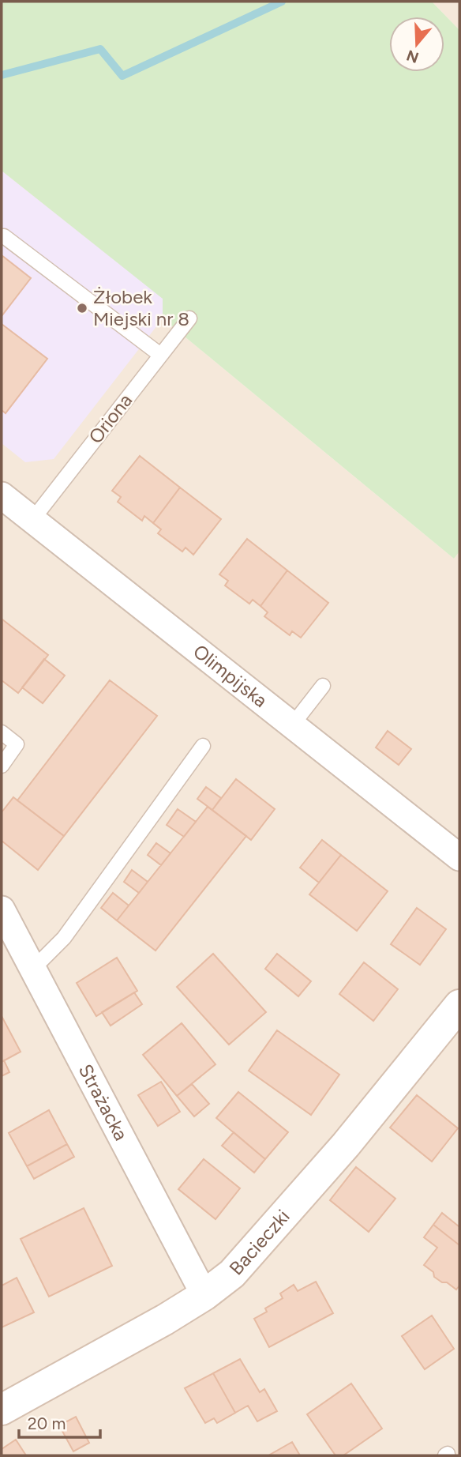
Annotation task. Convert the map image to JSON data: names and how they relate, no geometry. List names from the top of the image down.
{
  "streets": {
    "street": ["Olimpijska", "Strażacka", "Bacieczki"],
    "lane": ["Oriona"]
  },
  "crossings": [
    ["Oriona", "Olimpijska"],
    ["Strażacka", "Bacieczki"]
  ],
  "places": ["Żłobek Miejski nr 8"],
  "scale_bar": "20 m",
  "north": "bottom"
}
